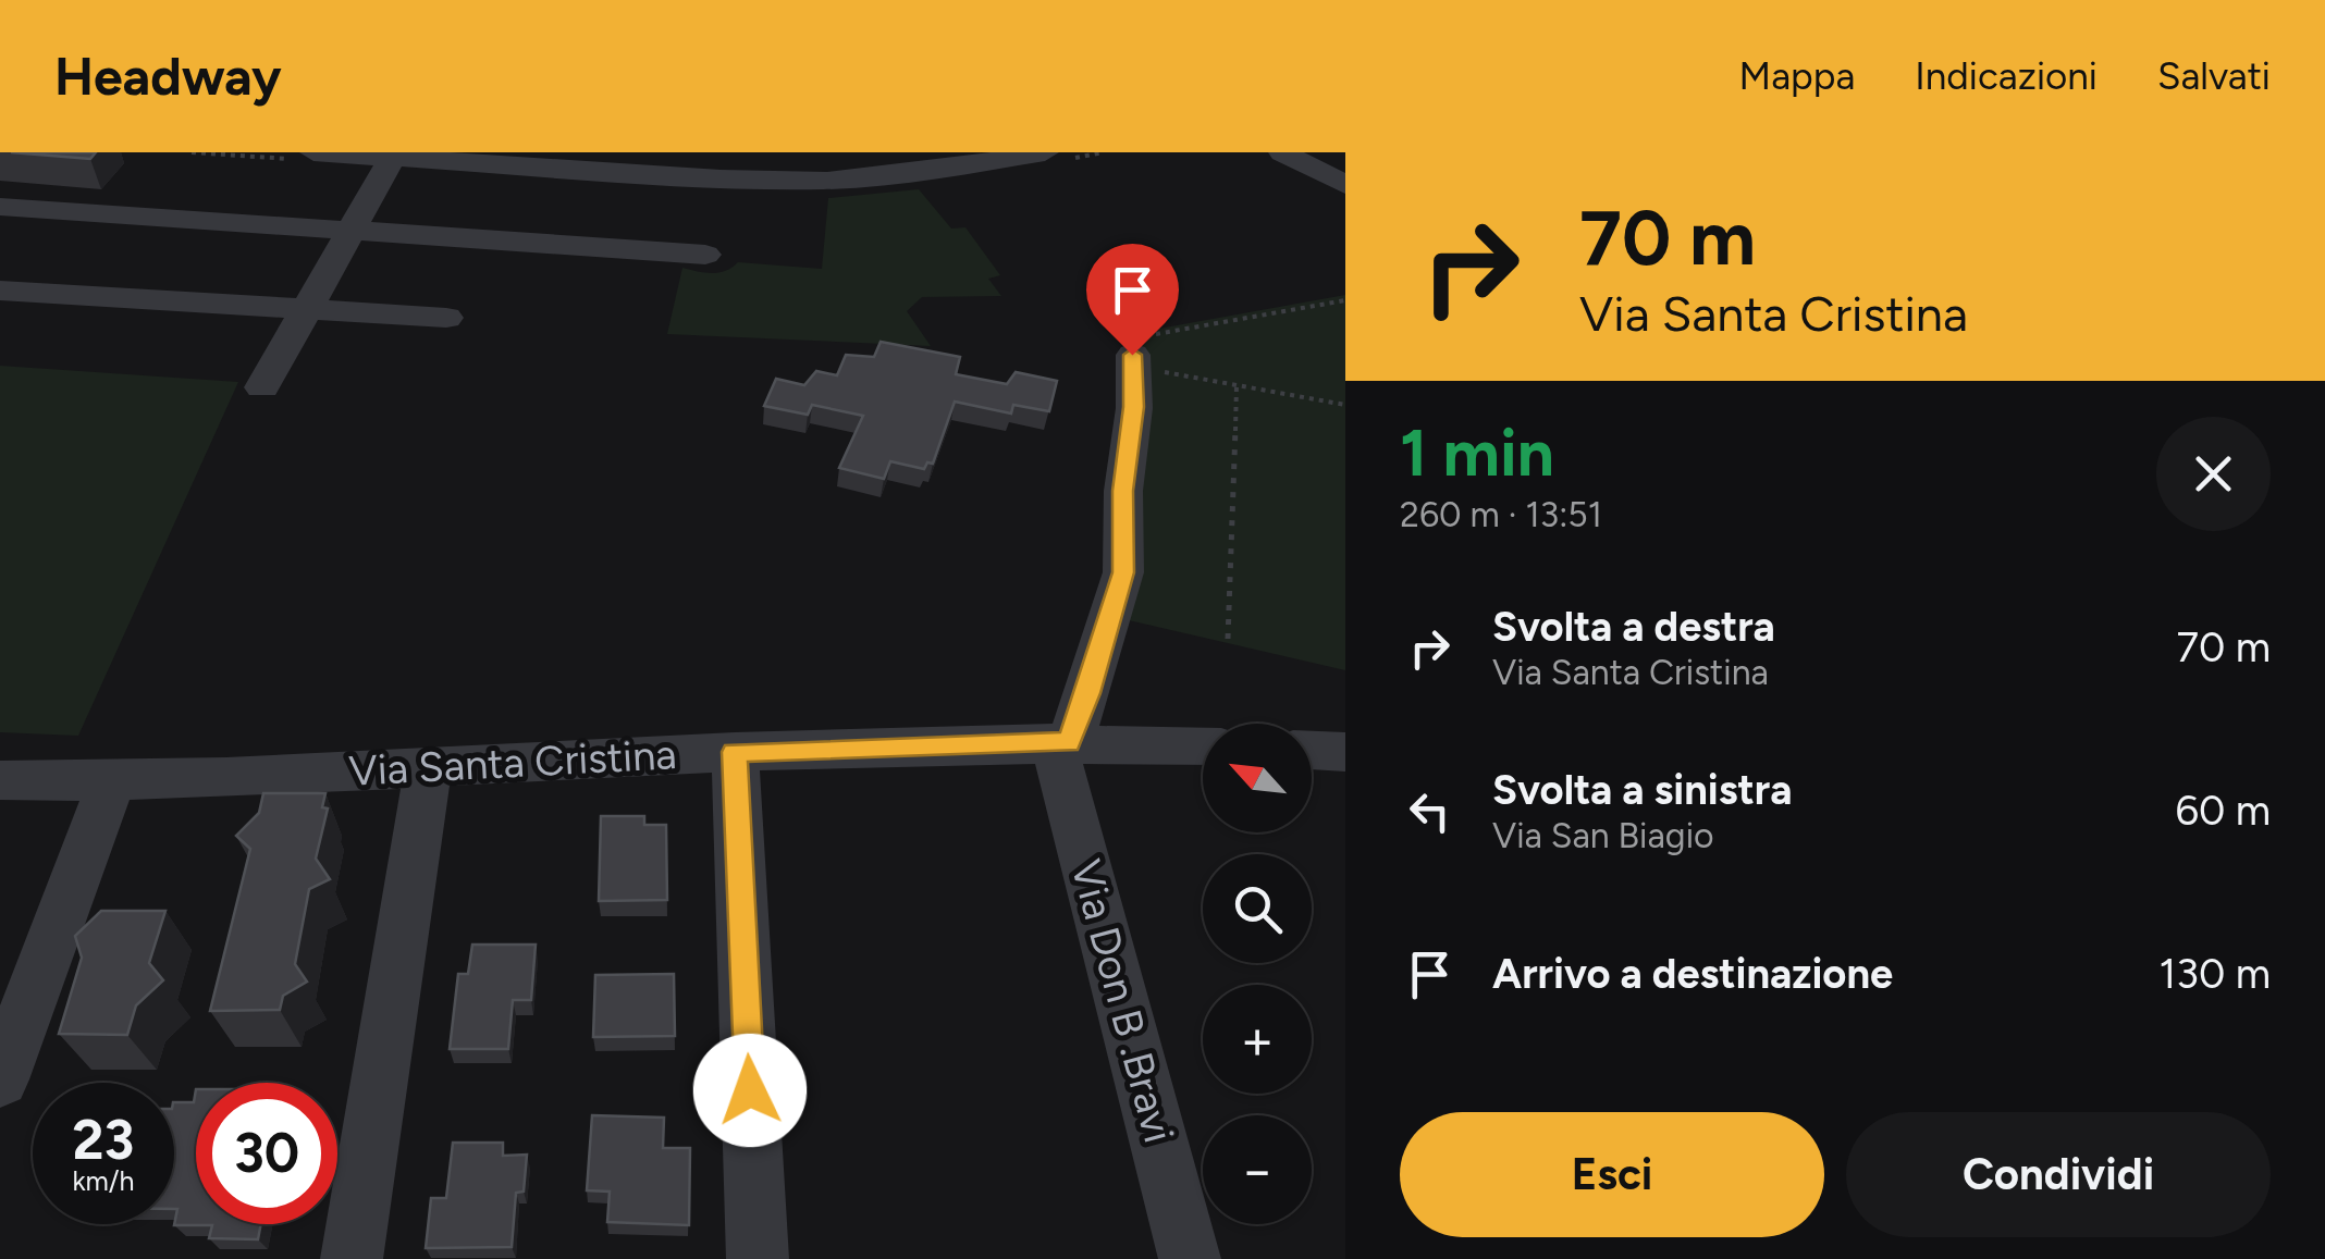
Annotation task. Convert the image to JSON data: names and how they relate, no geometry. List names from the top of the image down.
{
  "streets": {
    "street": ["Via Santa Cristina", "Via Don B .Bravi"]
  },
  "crossings": [
    ["Via Santa Cristina", "Via Don B .Bravi"]
  ],
  "north": "top left",
  "page": {
    "header": "Headway",
    "nav": ["Mappa", "Indicazioni", "Salvati"],
    "turn": ["70 m", "Via Santa Cristina"],
    "heading": ["1 min", "260 m · 13:51"],
    "list": [
      {
        "name": "Svolta a destra",
        "note": "Via Santa Cristina",
        "value": "70 m"
      },
      {
        "name": "Svolta a sinistra",
        "note": "Via San Biagio",
        "value": "60 m"
      },
      {
        "name": "Arrivo a destinazione",
        "value": "130 m"
      }
    ],
    "map_buttons": ["+", "−"],
    "speed": "23 km/h",
    "limit": "30",
    "buttons": ["Esci", "Condividi"]
  }
}
